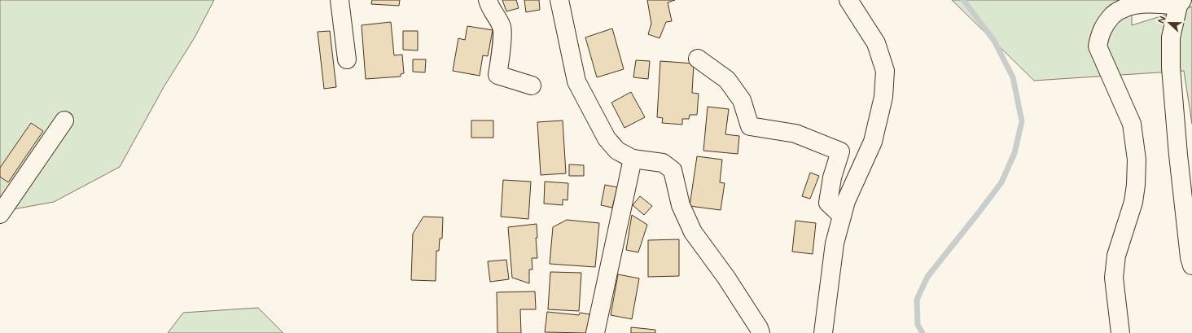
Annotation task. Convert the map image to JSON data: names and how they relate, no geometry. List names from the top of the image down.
{
  "north": "left"
}
